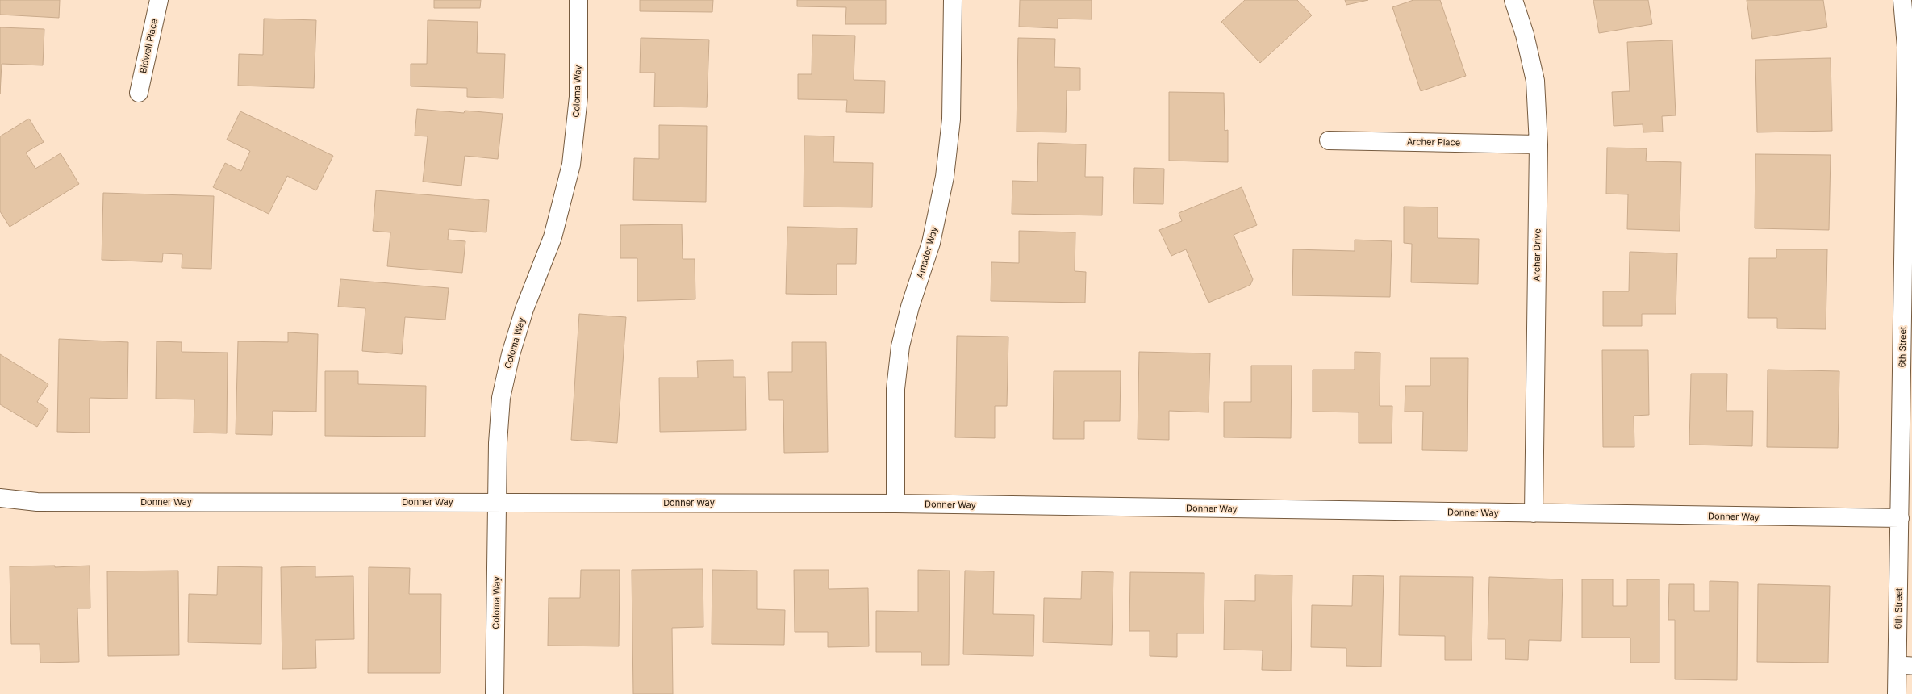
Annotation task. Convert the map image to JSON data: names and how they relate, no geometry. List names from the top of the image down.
{
  "streets": {
    "street": [
      "Bidwell Place",
      "Coloma Way",
      "Archer Place",
      "Amador Way",
      "Archer Drive",
      "6th Street",
      "Donner Way"
    ]
  },
  "crossings": [
    ["Coloma Way", "Donner Way"],
    ["Archer Place", "Archer Drive"],
    ["Amador Way", "Donner Way"],
    ["Archer Drive", "Donner Way"],
    ["6th Street", "Donner Way"]
  ]
}
